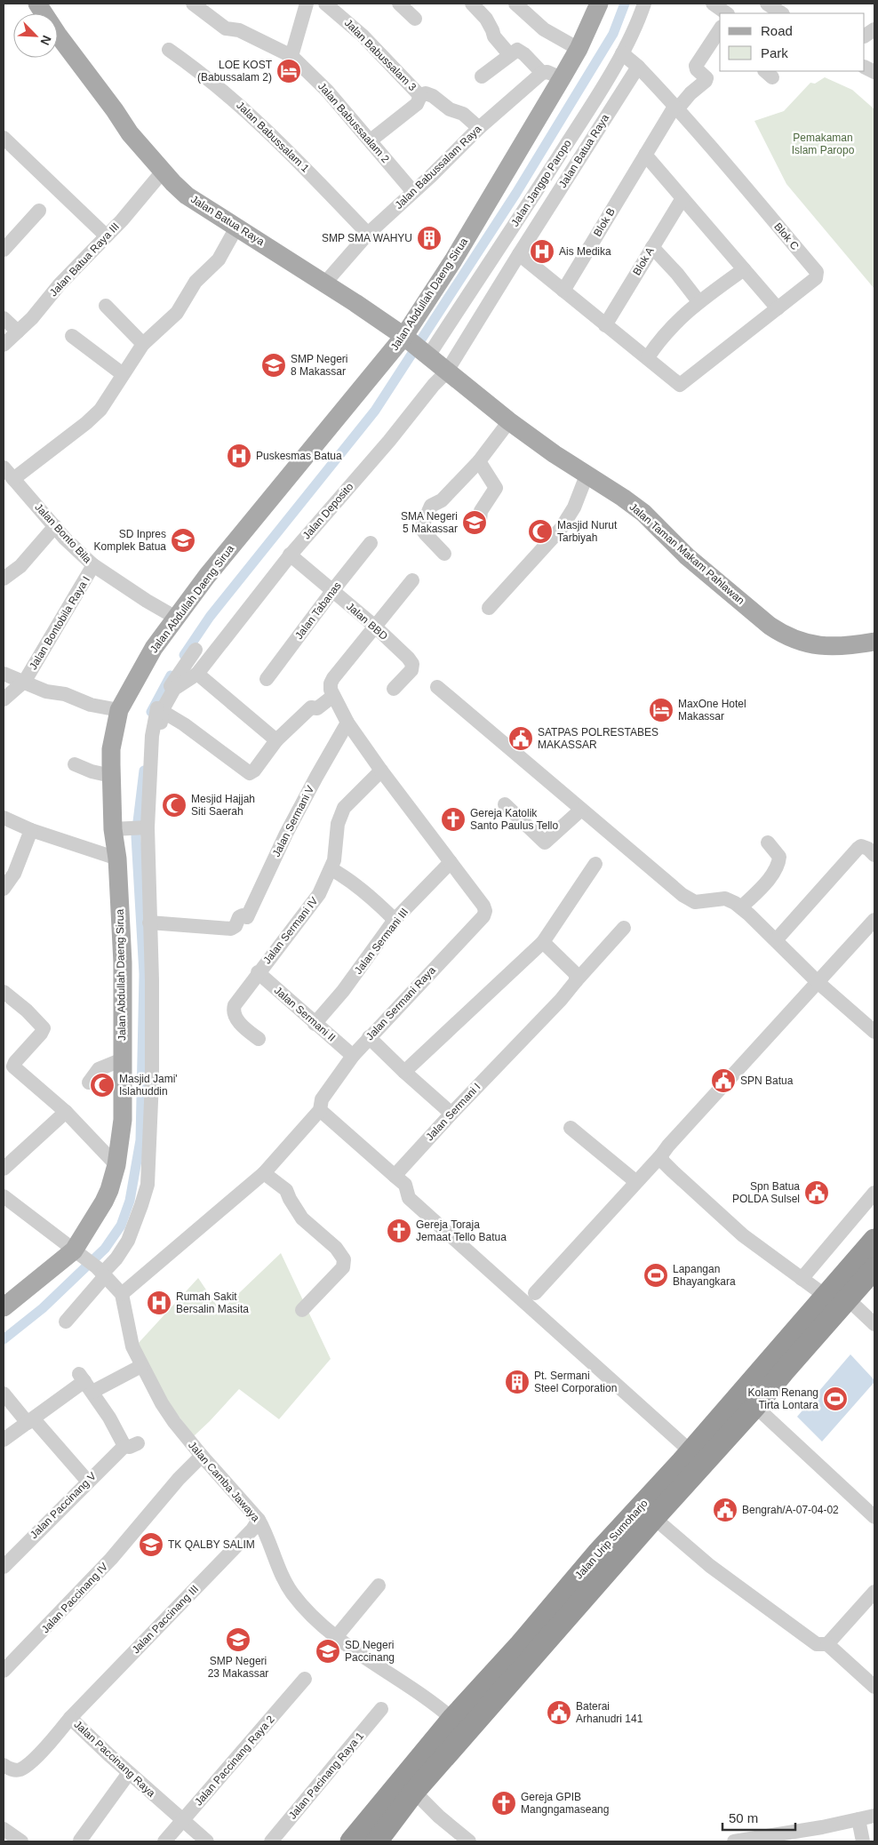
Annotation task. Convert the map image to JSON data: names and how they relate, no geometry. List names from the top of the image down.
{
  "streets": {
    "highway": ["Jalan Urip Sumoharjo"],
    "main road": ["Jalan Batua Raya", "Jalan Abdullah Daeng Sirua", "Jalan Taman Makam Pahlawan"],
    "street": [
      "Jalan Babussalam 3",
      "Jalan Babussaalam 2",
      "Jalan Babussalam 1",
      "Jalan Babussalam Raya",
      "Jalan Janggo Paropo",
      "Blok B",
      "Blok C",
      "Jalan Batua Raya III",
      "Blok A",
      "Jalan Deposito",
      "Jalan Bonto Bila",
      "Jalan Tabanas",
      "Jalan BBD",
      "Jalan Bontobila Raya I",
      "Jalan Sermani V",
      "Jalan Sermani IV",
      "Jalan Sermani III",
      "Jalan Sermani Raya",
      "Jalan Sermani II",
      "Jalan Sermani I",
      "Jalan Camba Jawaya",
      "Jalan Paccinang V",
      "Jalan Paccinang IV",
      "Jalan Paccinang III",
      "Jalan Paccinang Raya",
      "Jalan Paccinang Raya 2",
      "Jalan Pacinang Raya 1"
    ]
  },
  "crossings": [
    ["Jalan Babussalam 3", "Jalan Babussalam Raya"],
    ["Jalan Babussaalam 2", "Jalan Babussalam Raya"],
    ["Jalan Babussalam 1", "Jalan Babussalam Raya"],
    ["Jalan Batua Raya", "Jalan Babussalam Raya"],
    ["Jalan Batua Raya", "Jalan Janggo Paropo"],
    ["Jalan Batua Raya", "Blok C"],
    ["Jalan Batua Raya", "Jalan Batua Raya III"],
    ["Jalan Batua Raya", "Jalan Abdullah Daeng Sirua"],
    ["Jalan Batua Raya", "Jalan Deposito"],
    ["Jalan Batua Raya", "Jalan Taman Makam Pahlawan"],
    ["Jalan Janggo Paropo", "Jalan Taman Makam Pahlawan"],
    ["Blok B", "Blok C"],
    ["Jalan Abdullah Daeng Sirua", "Jalan Bonto Bila"],
    ["Jalan Deposito", "Jalan Taman Makam Pahlawan"],
    ["Jalan Deposito", "Jalan BBD"],
    ["Jalan Bonto Bila", "Jalan Bontobila Raya I"],
    ["Jalan Tabanas", "Jalan BBD"],
    ["Jalan BBD", "Jalan Sermani Raya"],
    ["Jalan Sermani V", "Jalan Sermani Raya"],
    ["Jalan Sermani IV", "Jalan Sermani Raya"],
    ["Jalan Sermani IV", "Jalan Sermani II"],
    ["Jalan Sermani III", "Jalan Sermani Raya"],
    ["Jalan Sermani III", "Jalan Sermani II"],
    ["Jalan Sermani Raya", "Jalan Sermani II"],
    ["Jalan Sermani Raya", "Jalan Camba Jawaya"],
    ["Jalan Camba Jawaya", "Jalan Urip Sumoharjo"],
    ["Jalan Camba Jawaya", "Jalan Paccinang IV"],
    ["Jalan Camba Jawaya", "Jalan Paccinang III"],
    ["Jalan Paccinang III", "Jalan Paccinang Raya"],
    ["Jalan Paccinang Raya", "Jalan Paccinang Raya 2"]
  ],
  "parks": ["Pemakaman Islam Paropo"],
  "places": {
    "hotel": ["LOE KOST (Babussalam 2)", "MaxOne Hotel Makassar"],
    "building": ["SMP SMA WAHYU", "Pt. Sermani Steel Corporation"],
    "hospital": ["Ais Medika", "Puskesmas Batua", "Rumah Sakit Bersalin Masita"],
    "school or university": [
      "SMP Negeri 8 Makassar",
      "SMA Negeri 5 Makassar",
      "SD Inpres Komplek Batua",
      "TK QALBY SALIM",
      "SMP Negeri 23 Makassar",
      "SD Negeri Paccinang"
    ],
    "mosque": ["Masjid Nurut Tarbiyah", "Mesjid Hajjah Siti Saerah", "Masjid Jami' Islahuddin"],
    "public building": [
      "SATPAS POLRESTABES MAKASSAR",
      "SPN Batua",
      "Spn Batua POLDA Sulsel",
      "Bengrah/A-07-04-02",
      "Baterai Arhanudri 141"
    ],
    "church": ["Gereja Katolik Santo Paulus Tello", "Gereja Toraja Jemaat Tello Batua", "Gereja GPIB Mangngamaseang"],
    "sports": ["Lapangan Bhayangkara", "Kolam Renang Tirta Lontara"]
  },
  "legend": ["Road", "Park"],
  "scale_bar": "50 m",
  "north": "bottom right"
}
